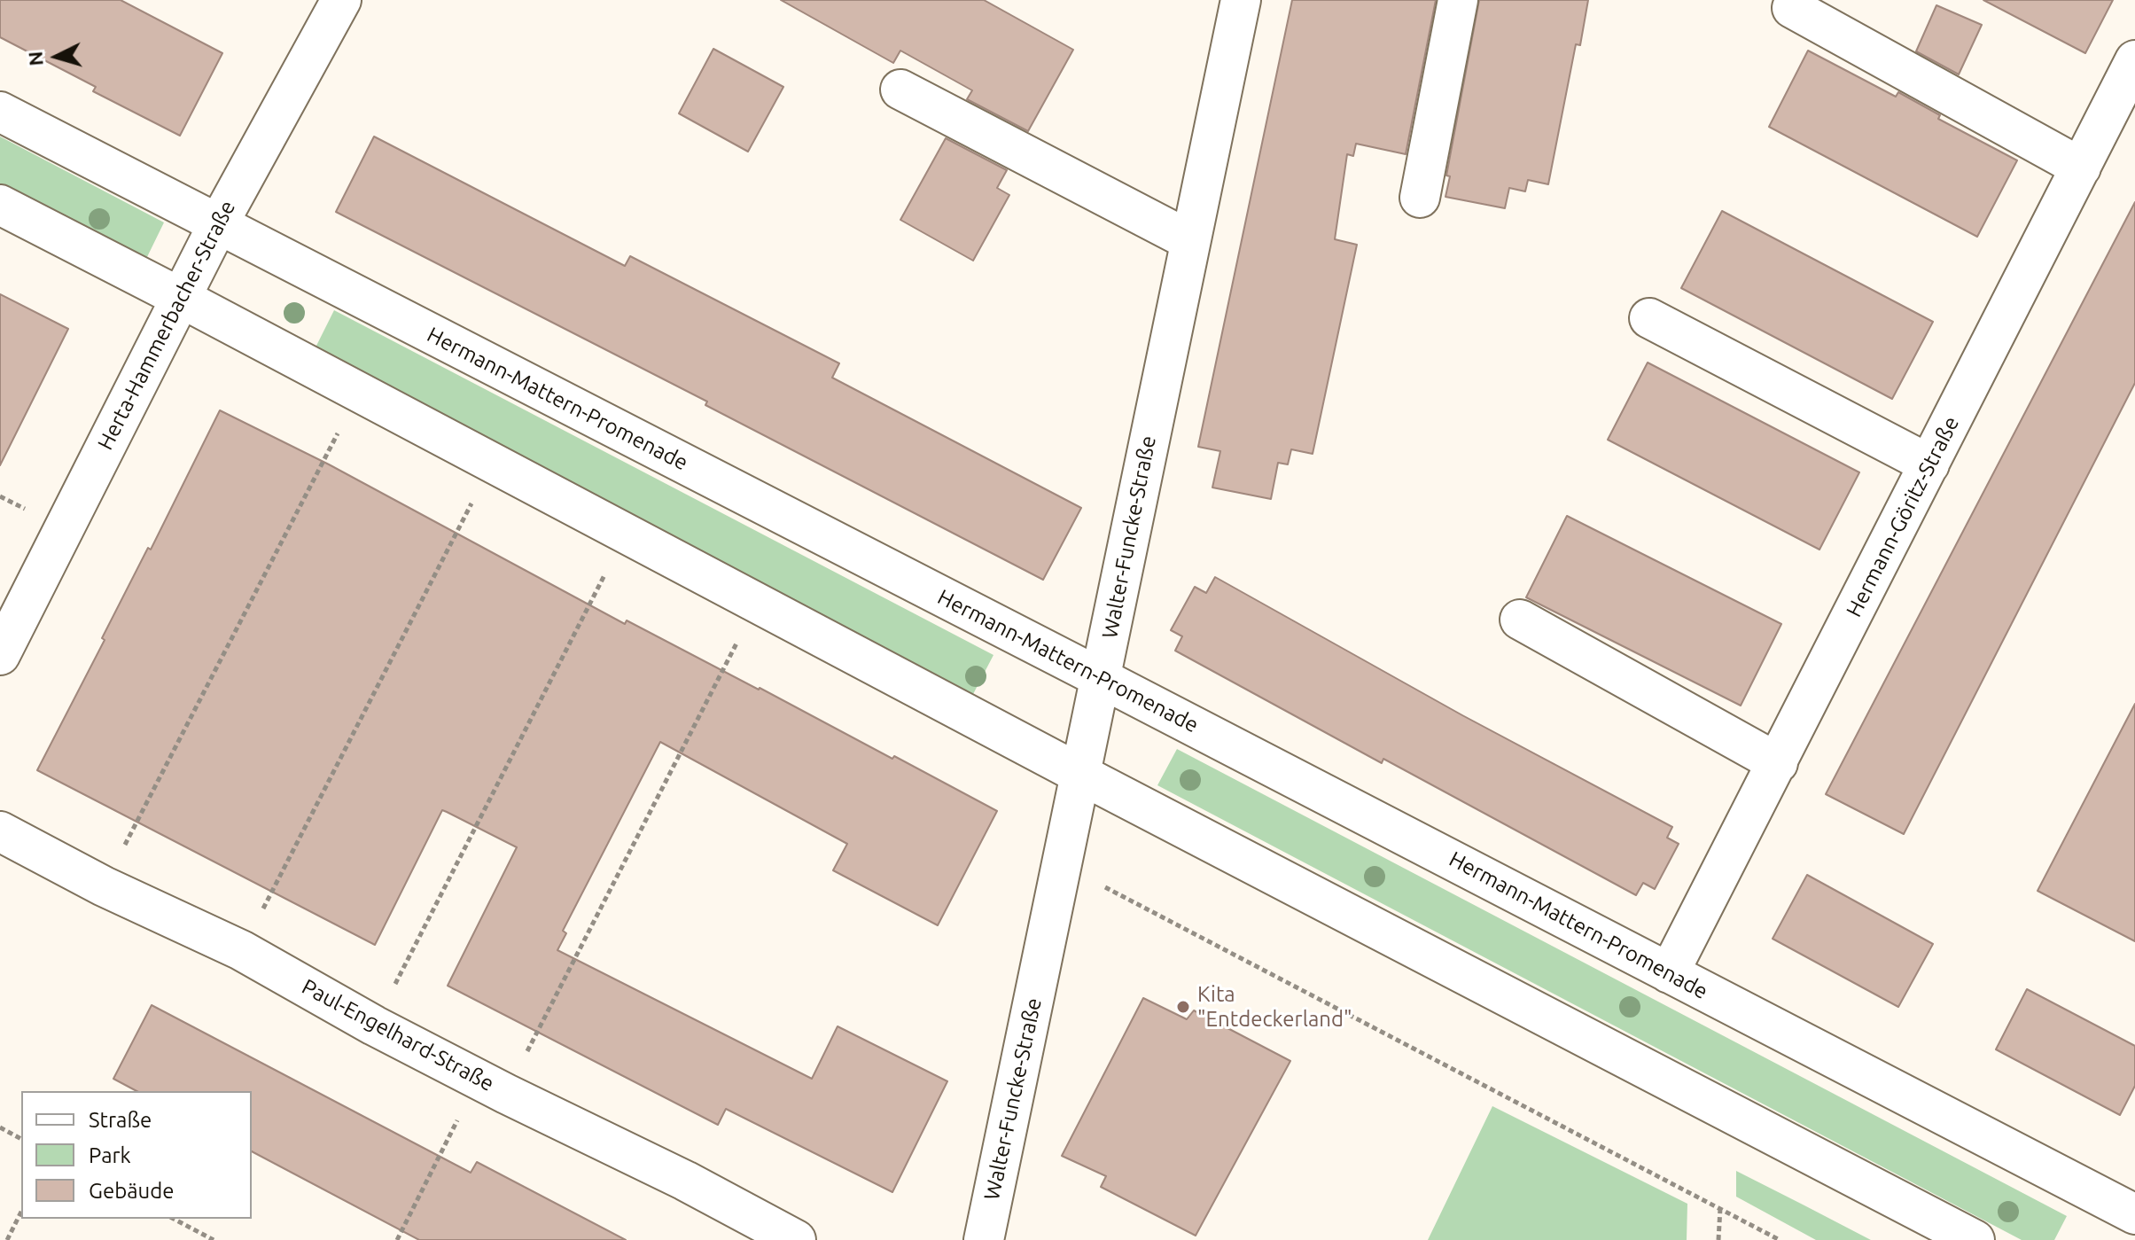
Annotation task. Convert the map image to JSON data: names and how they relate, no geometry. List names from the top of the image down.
{
  "streets": {
    "street": [
      "Herta-Hammerbacher-Straße",
      "Hermann-Mattern-Promenade",
      "Hermann-Göritz-Straße",
      "Walter-Funcke-Straße",
      "Paul-Engelhard-Straße"
    ]
  },
  "crossings": [
    ["Herta-Hammerbacher-Straße", "Hermann-Mattern-Promenade"],
    ["Hermann-Mattern-Promenade", "Hermann-Göritz-Straße"],
    ["Hermann-Mattern-Promenade", "Walter-Funcke-Straße"]
  ],
  "places": ["Kita \"Entdeckerland\""],
  "legend": ["Straße", "Park", "Gebäude"],
  "north": "left"
}
